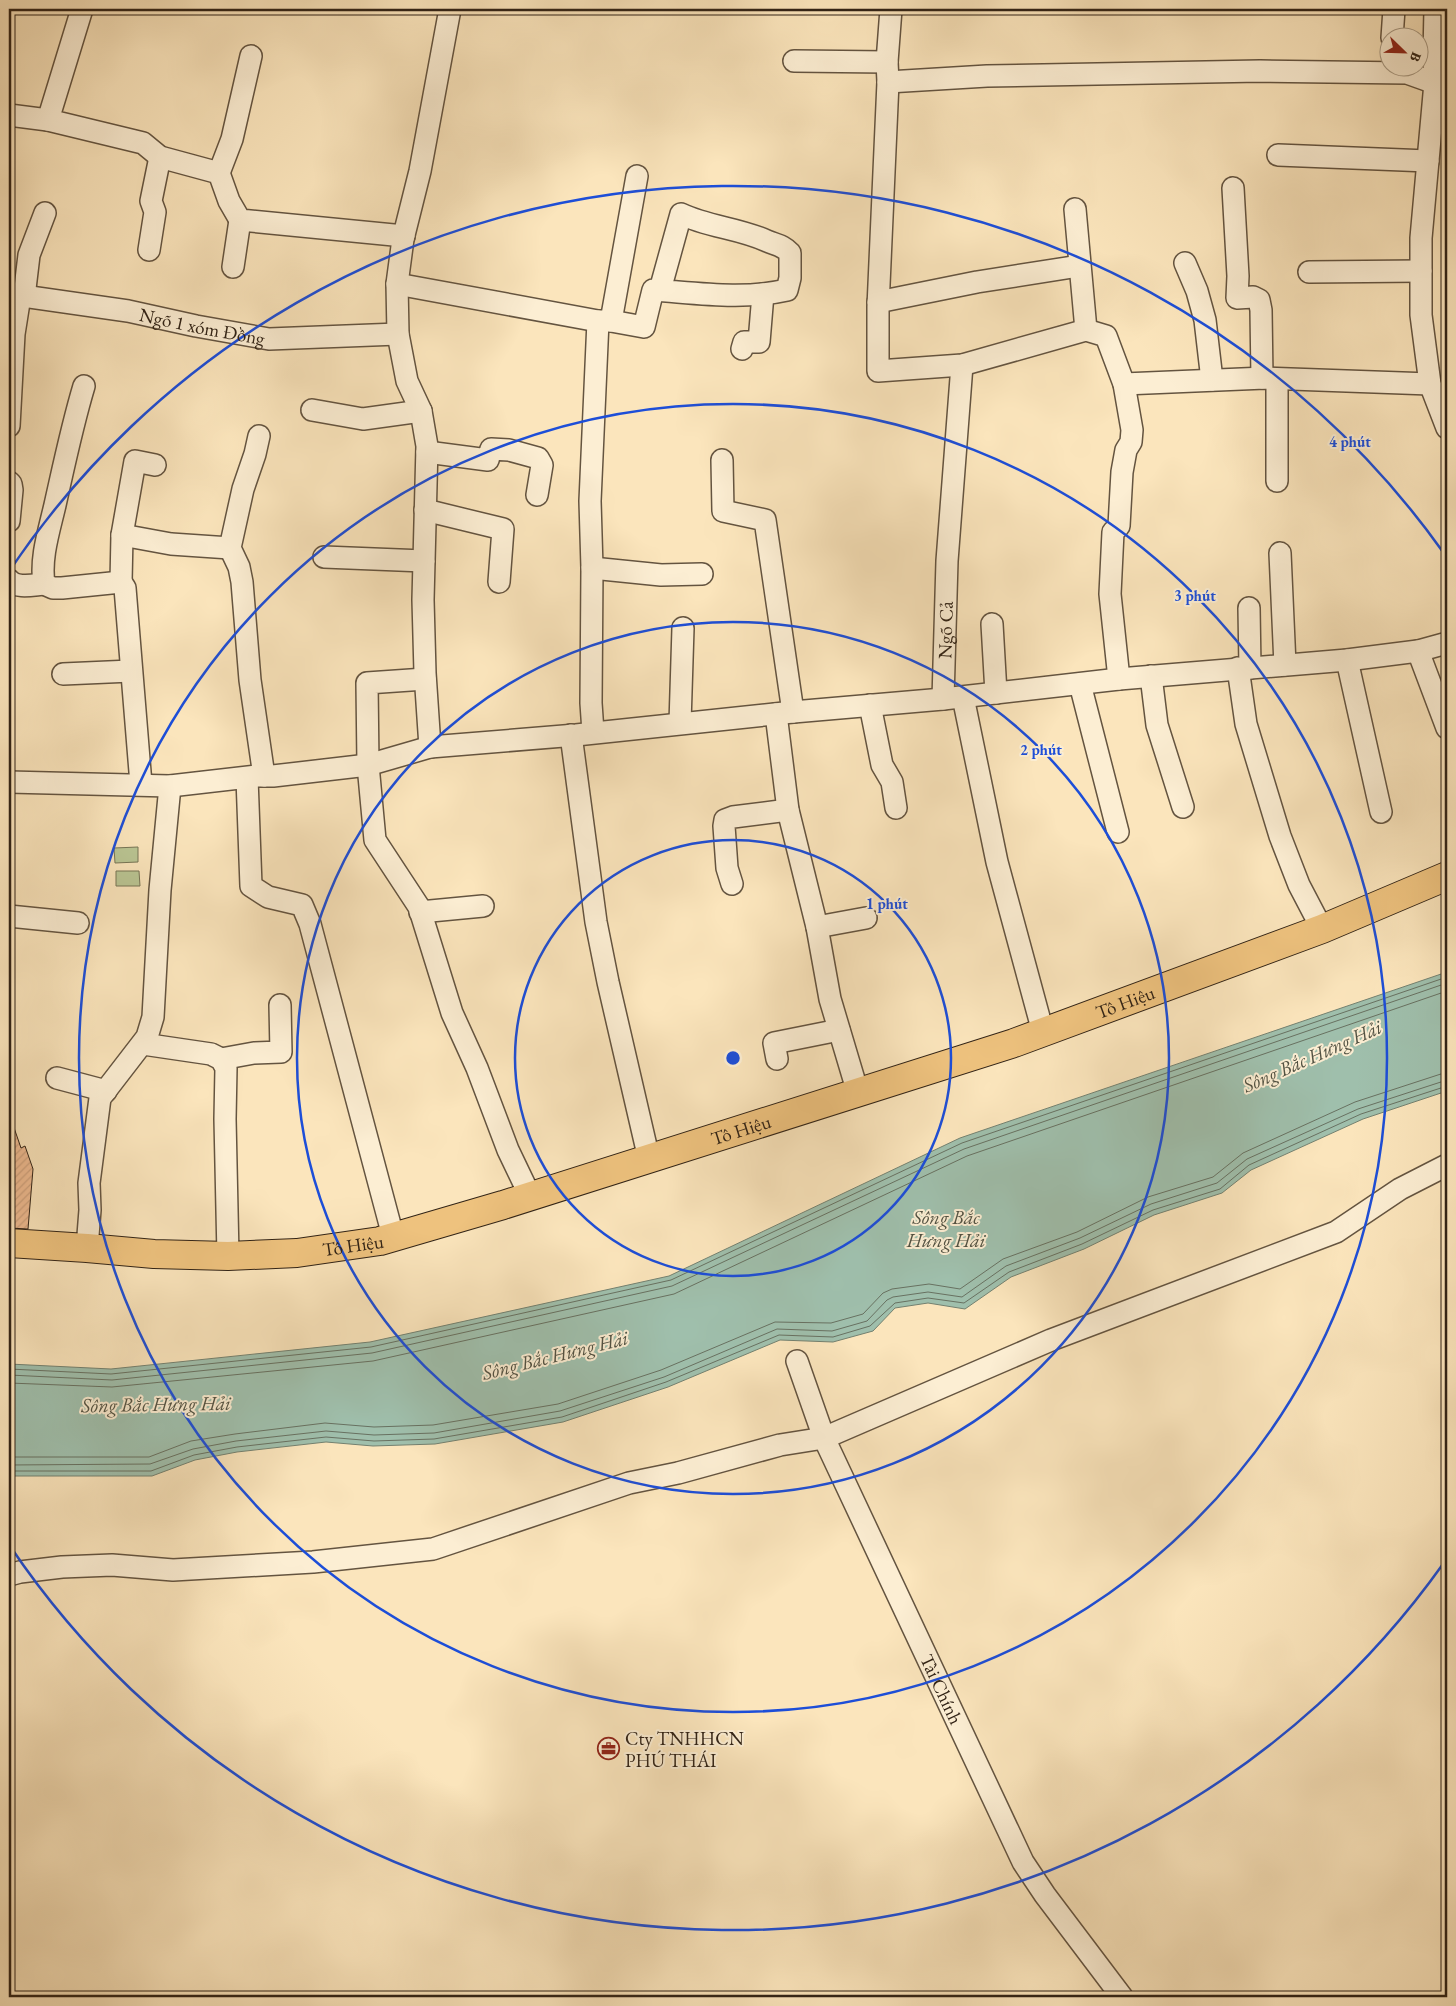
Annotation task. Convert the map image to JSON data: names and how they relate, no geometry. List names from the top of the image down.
{
  "streets": {
    "main road": ["Tô Hiệu"],
    "street": ["Ngõ 1 xóm Đồng", "Ngõ Cả", "Tài Chính"]
  },
  "crossings": [
    ["Ngõ Cả", "Tô Hiệu"]
  ],
  "water": ["Sông Bắc Hưng Hải"],
  "places": {
    "office": ["Cty TNHHCN PHÚ THÁI"]
  },
  "north": "bottom right",
  "rings": [
    "4 phút",
    "3 phút",
    "2 phút",
    "1 phút"
  ]
}
